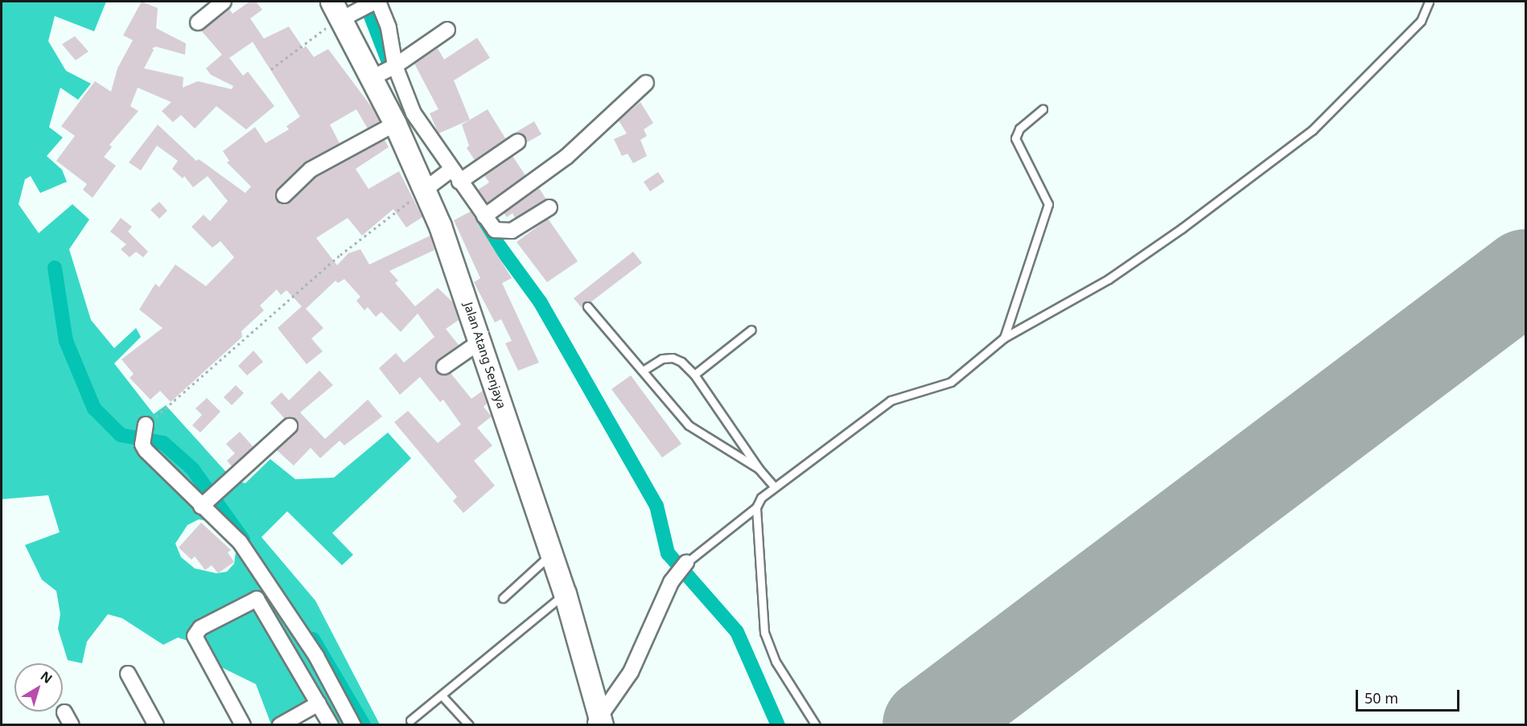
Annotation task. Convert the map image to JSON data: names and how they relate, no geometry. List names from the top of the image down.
{
  "streets": {
    "main road": ["Jalan Atang Senjaya"]
  },
  "scale_bar": "50 m",
  "north": "top right"
}
